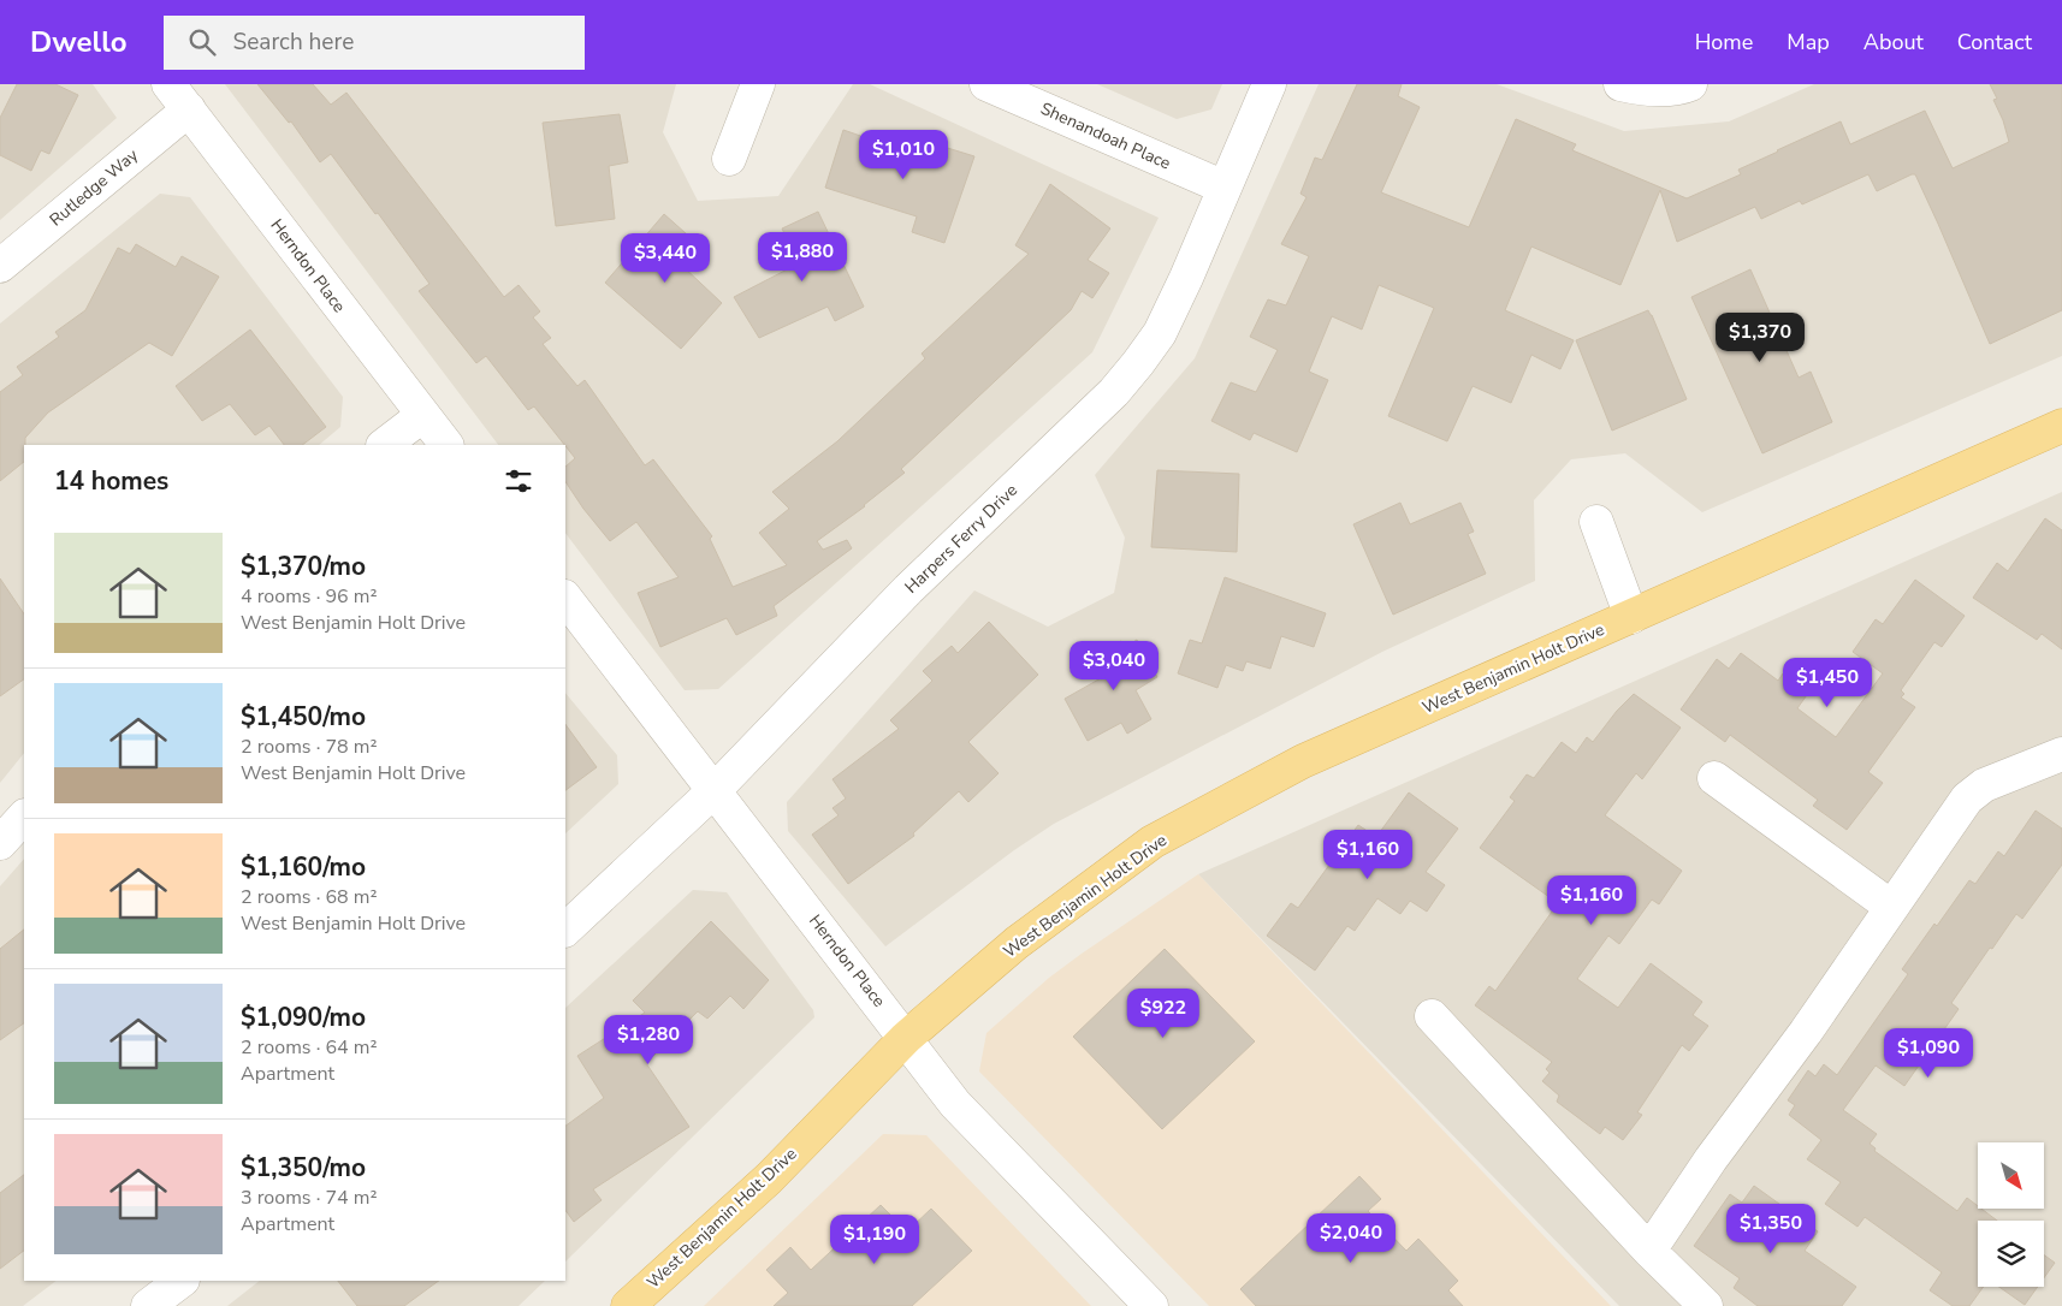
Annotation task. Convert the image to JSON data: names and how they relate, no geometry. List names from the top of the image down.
{
  "streets": {
    "main road": ["West Benjamin Holt Drive"],
    "street": [
      "Shenandoah Place",
      "Rutledge Way",
      "Herndon Place",
      "Harpers Ferry Drive"
    ]
  },
  "crossings": [
    ["Shenandoah Place", "Harpers Ferry Drive"],
    ["Rutledge Way", "Herndon Place"],
    ["Herndon Place", "Harpers Ferry Drive"],
    ["Herndon Place", "West Benjamin Holt Drive"]
  ],
  "north": "bottom right",
  "page": {
    "header": "Dwello",
    "search": "Search here",
    "nav": [
      "Home",
      "Map",
      "About",
      "Contact"
    ],
    "price": [
      "$1,010",
      "$1,880",
      "$3,440",
      "$1,370",
      "$3,040",
      "$1,450",
      "$1,160",
      "$1,160",
      "$922",
      "$1,280",
      "$1,090",
      "$1,350",
      "$2,040",
      "$1,190"
    ],
    "heading": "14 homes",
    "list": [
      {
        "name": "$1,370/mo",
        "note": "4 rooms · 96 m² · West Benjamin Holt Drive"
      },
      {
        "name": "$1,450/mo",
        "note": "2 rooms · 78 m² · West Benjamin Holt Drive"
      },
      {
        "name": "$1,160/mo",
        "note": "2 rooms · 68 m² · West Benjamin Holt Drive"
      },
      {
        "name": "$1,090/mo",
        "note": "2 rooms · 64 m² · Apartment"
      },
      {
        "name": "$1,350/mo",
        "note": "3 rooms · 74 m² · Apartment"
      }
    ]
  }
}
